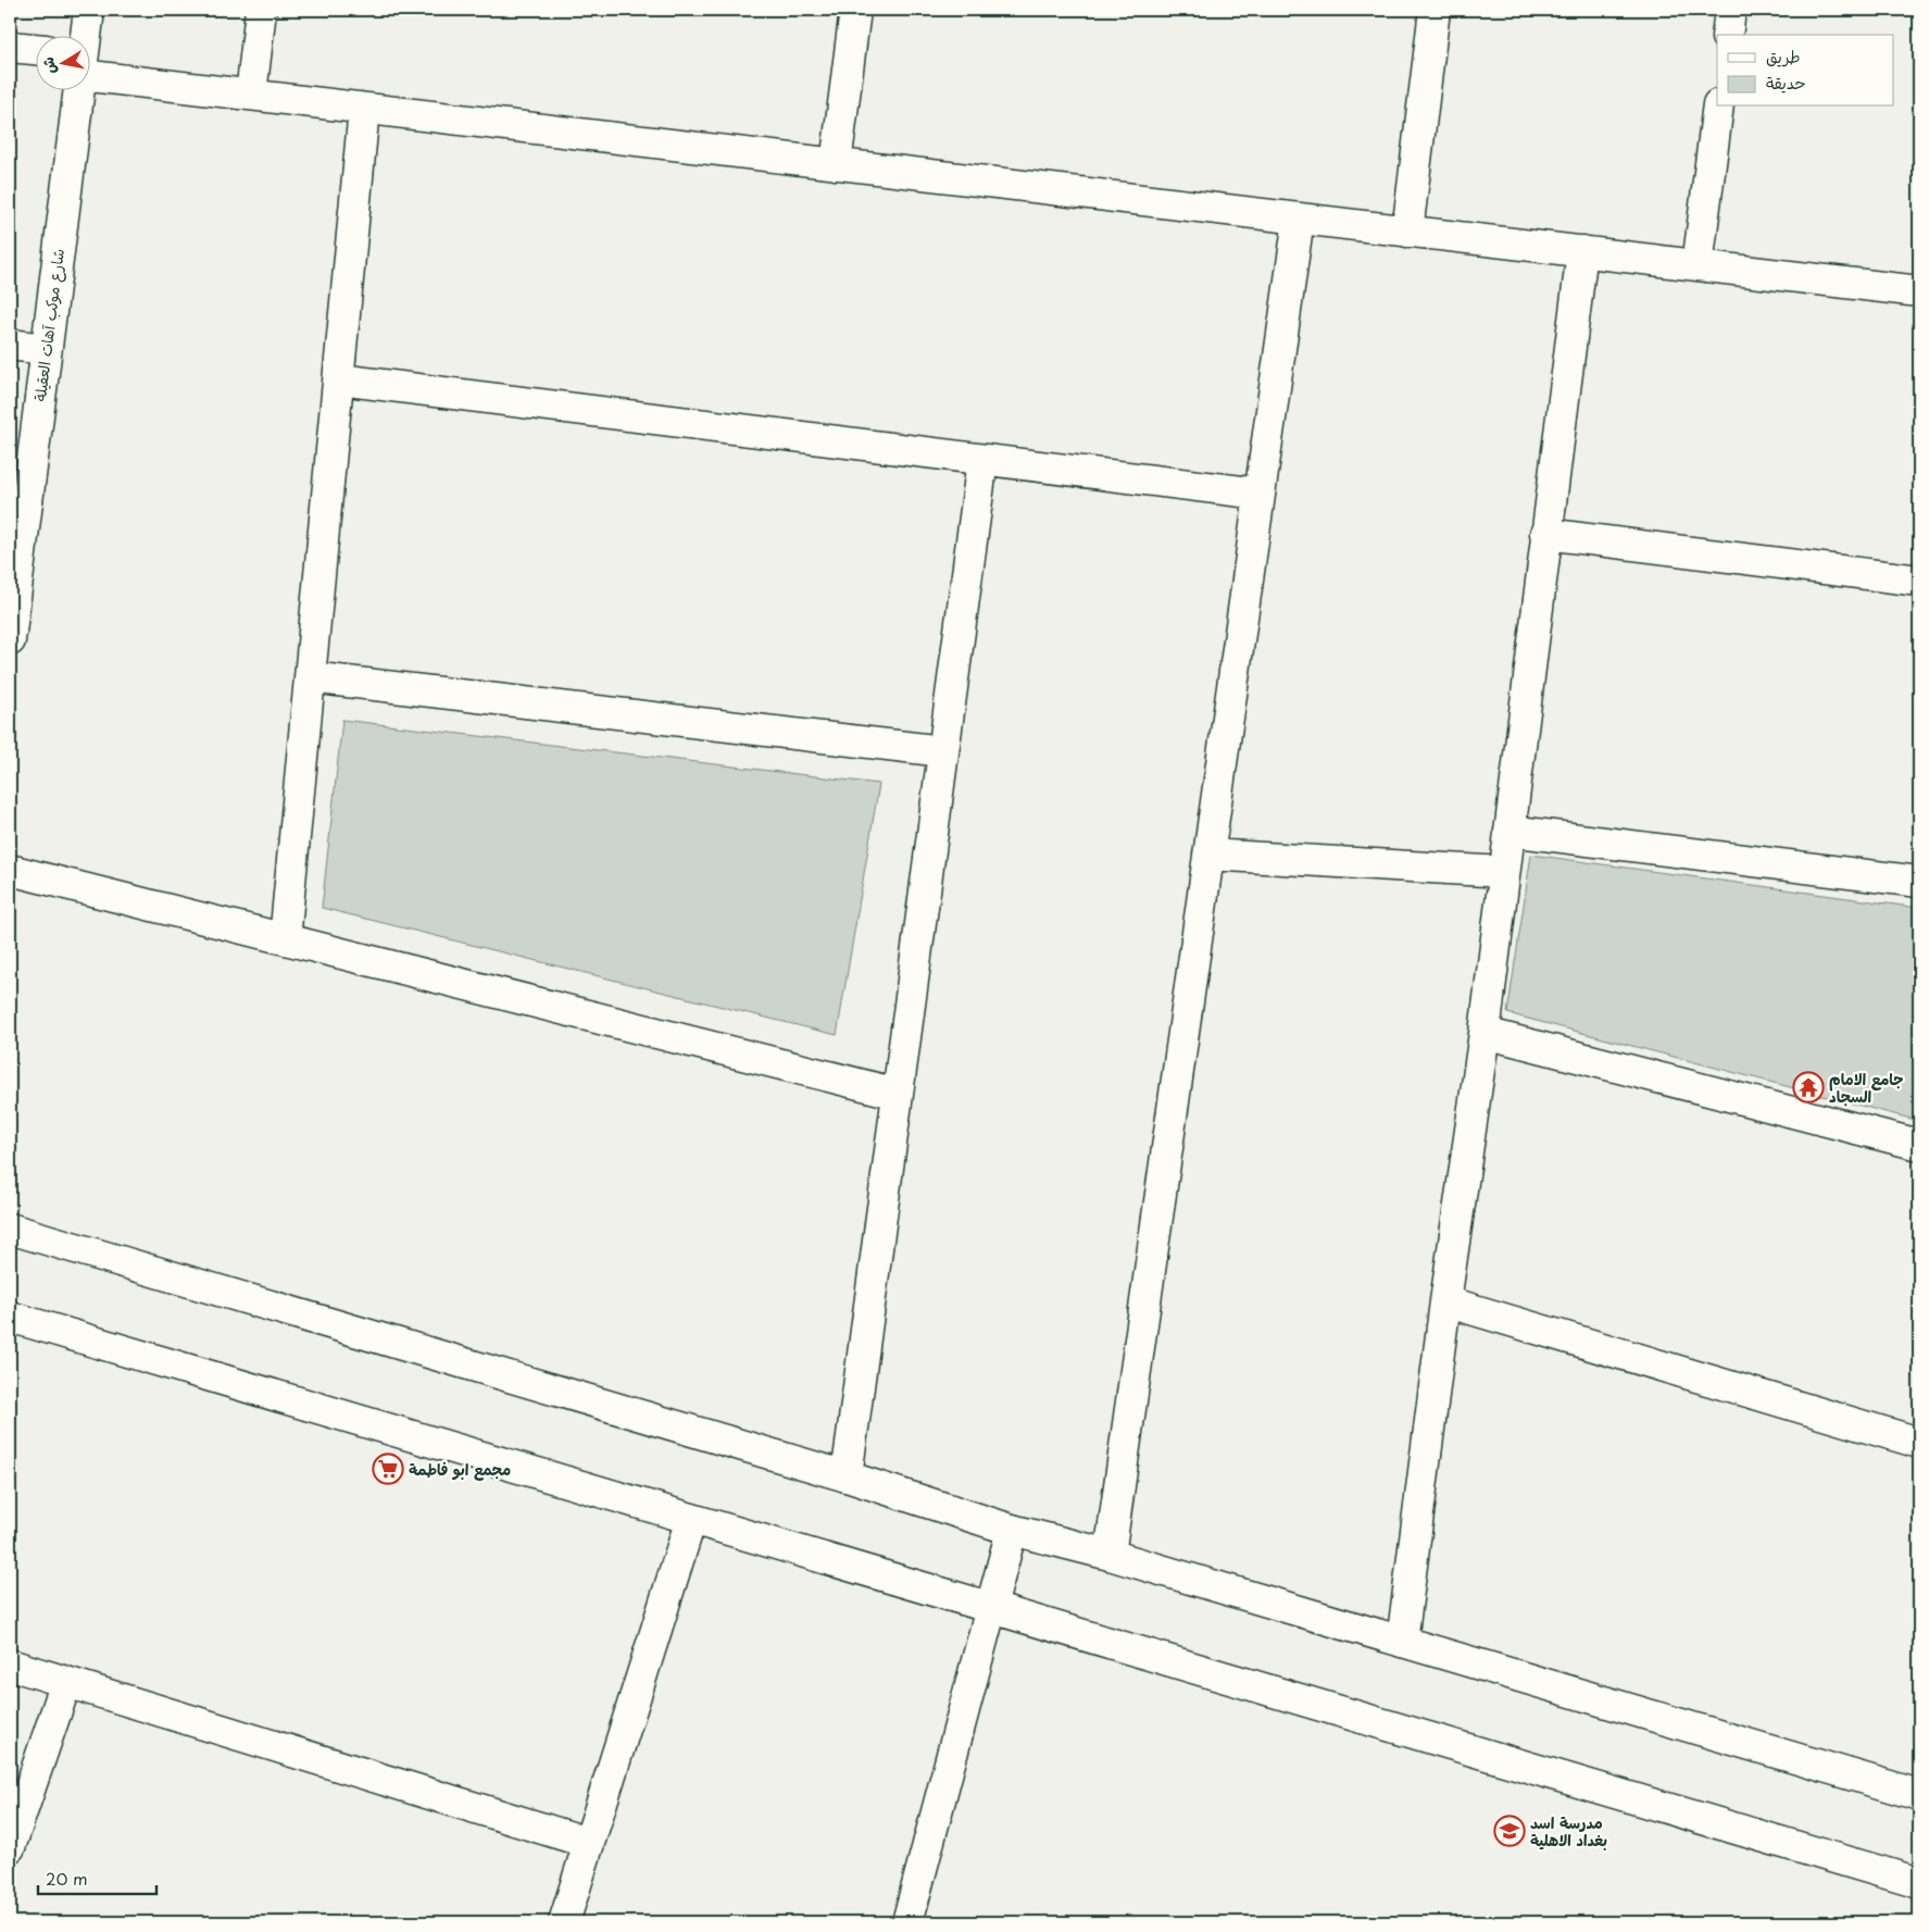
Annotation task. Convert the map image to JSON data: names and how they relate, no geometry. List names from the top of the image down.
{
  "streets": {
    "street": ["شارع موكب آهات العقيلة"]
  },
  "places": {
    "temple": ["جامع الامام السجاد"],
    "supermarket": ["مجمع ابو فاطمة"],
    "school or university": ["مدرسة اسد بغداد الاهلية"]
  },
  "legend": ["طريق", "حديقة"],
  "scale_bar": "20 m",
  "north": "left"
}
